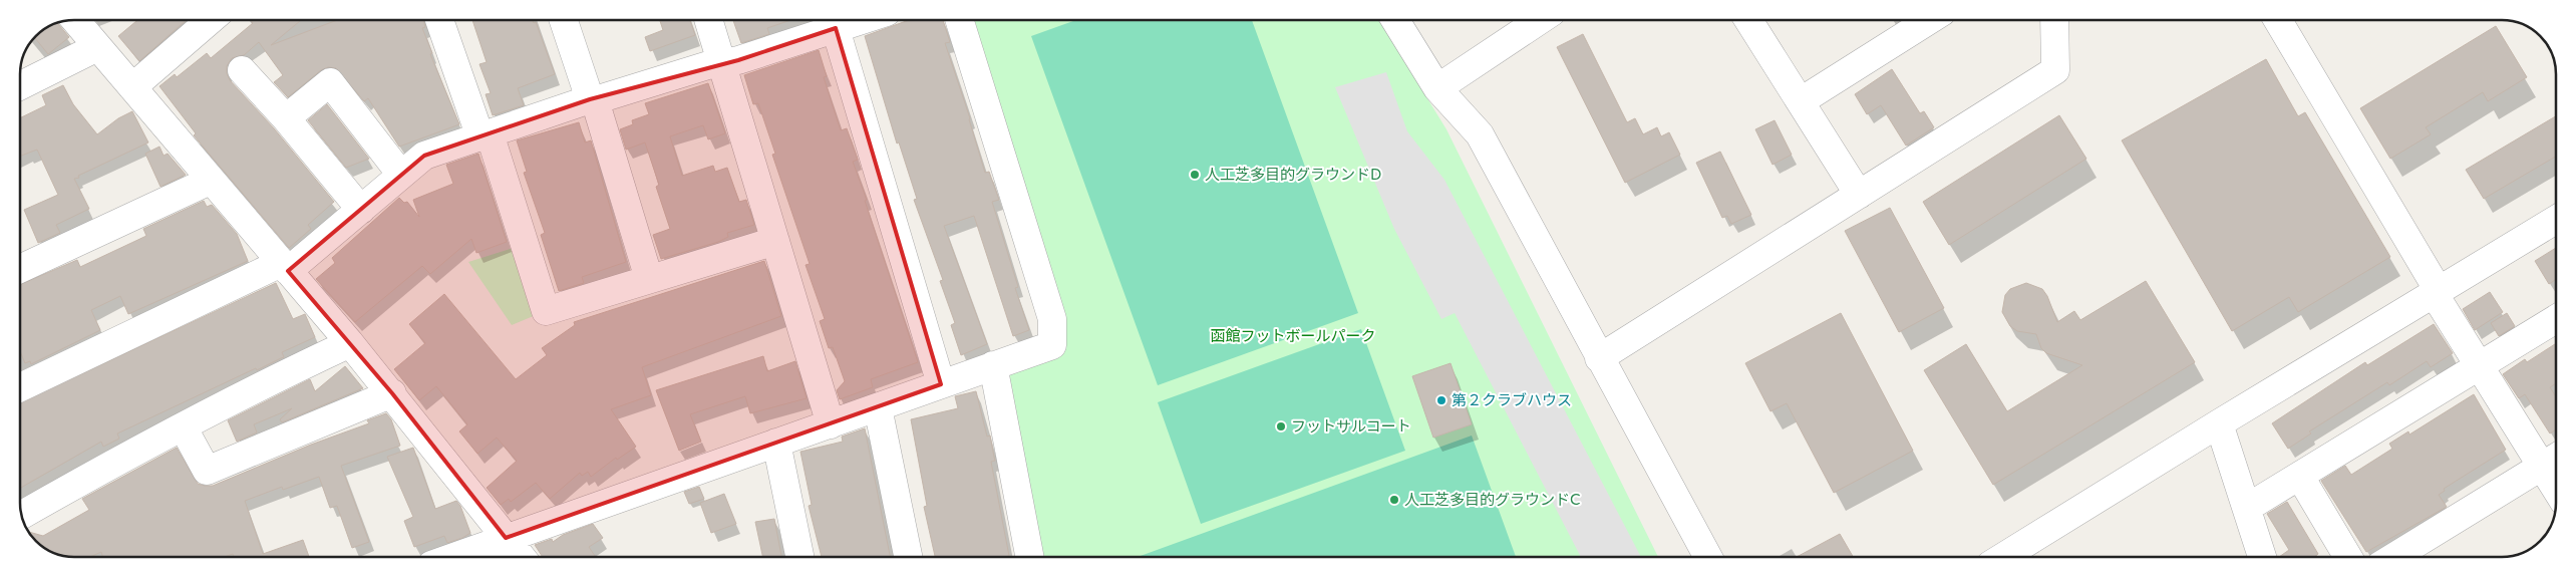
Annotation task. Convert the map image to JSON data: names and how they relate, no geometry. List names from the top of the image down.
{
  "parks": ["函館フットボールパーク"],
  "places": [
    "人工芝多目的グラウンドD",
    "第２クラブハウス",
    "フットサルコート",
    "人工芝多目的グラウンドC"
  ]
}
